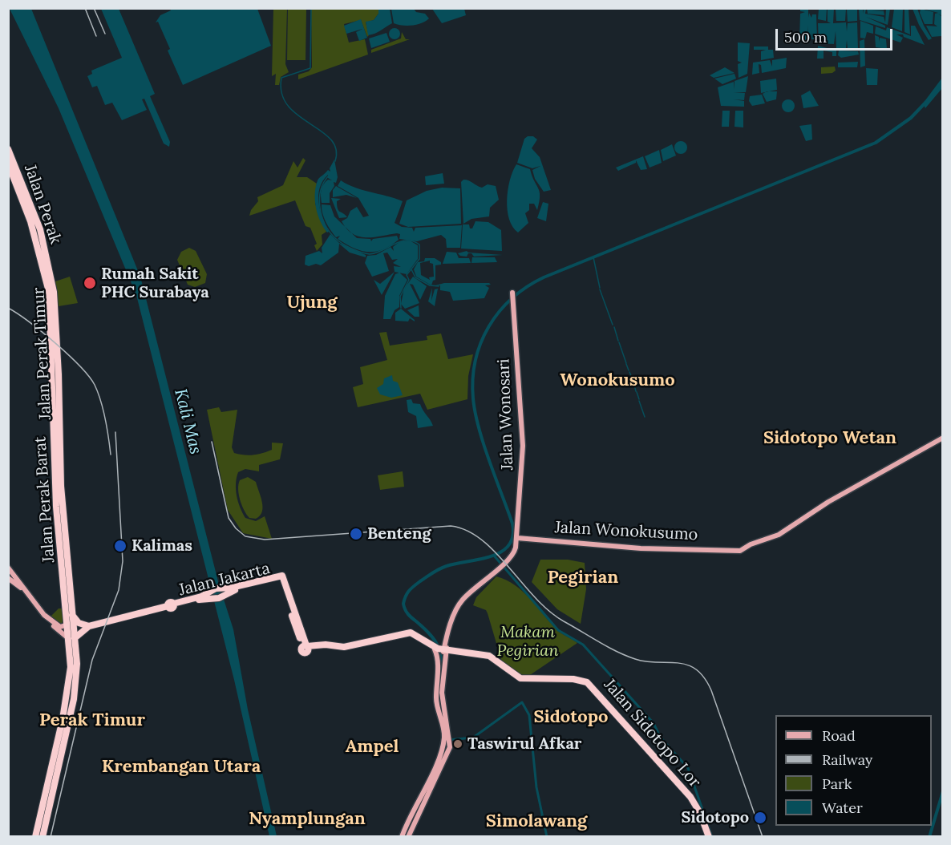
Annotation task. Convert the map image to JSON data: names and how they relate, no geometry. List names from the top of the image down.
{
  "streets": {
    "highway": [
      "Jalan Perak",
      "Jalan Perak Timur",
      "Jalan Perak Barat",
      "Jalan Jakarta",
      "Jalan Sidotopo Lor"
    ],
    "main road": ["Jalan Wonosari", "Jalan Wonokusumo"]
  },
  "crossings": [
    ["Jalan Perak", "Jalan Perak Timur"],
    ["Jalan Perak Timur", "Jalan Perak Barat"],
    ["Jalan Perak Timur", "Jalan Jakarta"],
    ["Jalan Wonosari", "Jalan Wonokusumo"],
    ["Jalan Wonosari", "Jalan Sidotopo Lor"],
    ["Jalan Perak Barat", "Jalan Jakarta"]
  ],
  "districts": [
    "Ujung",
    "Wonokusumo",
    "Sidotopo Wetan",
    "Pegirian",
    "Sidotopo",
    "Perak Timur",
    "Ampel",
    "Krembangan Utara",
    "Nyamplungan",
    "Simolawang"
  ],
  "water": ["Kali Mas"],
  "parks": ["Makam Pegirian"],
  "places": [
    "Rumah Sakit PHC Surabaya",
    "Benteng",
    "Kalimas",
    "Taswirul Afkar",
    "Sidotopo"
  ],
  "legend": [
    "Road",
    "Railway",
    "Park",
    "Water"
  ],
  "scale_bar": "500 m"
}
